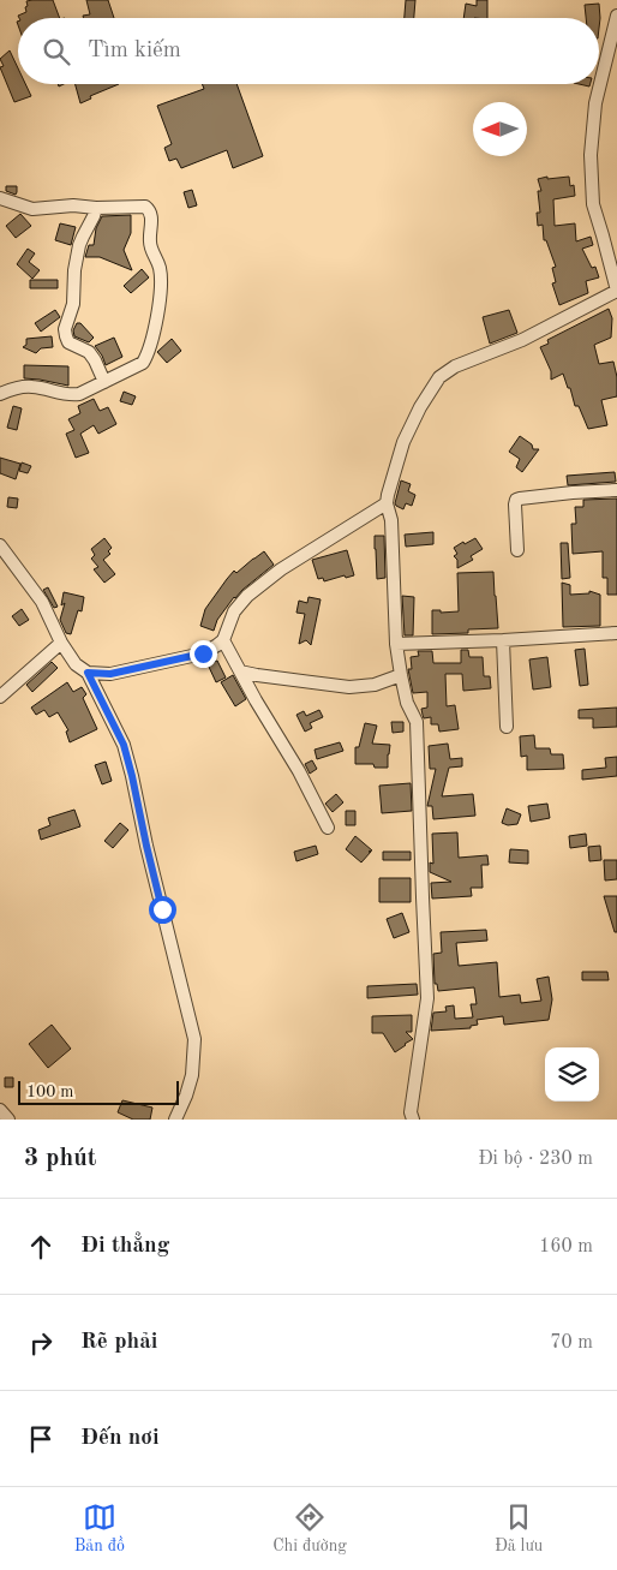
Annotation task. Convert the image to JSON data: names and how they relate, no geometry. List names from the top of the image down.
{
  "scale_bar": "100 m",
  "north": "left",
  "page": {
    "search": "Tìm kiếm",
    "scale": "100 m",
    "heading": ["3 phút", "Đi bộ · 230 m"],
    "list": [
      ["Đi thẳng", "160 m"],
      ["Rẽ phải", "70 m"],
      "Đến nơi"
    ],
    "nav": ["Bản đồ", "Chỉ đường", "Đã lưu"]
  }
}
